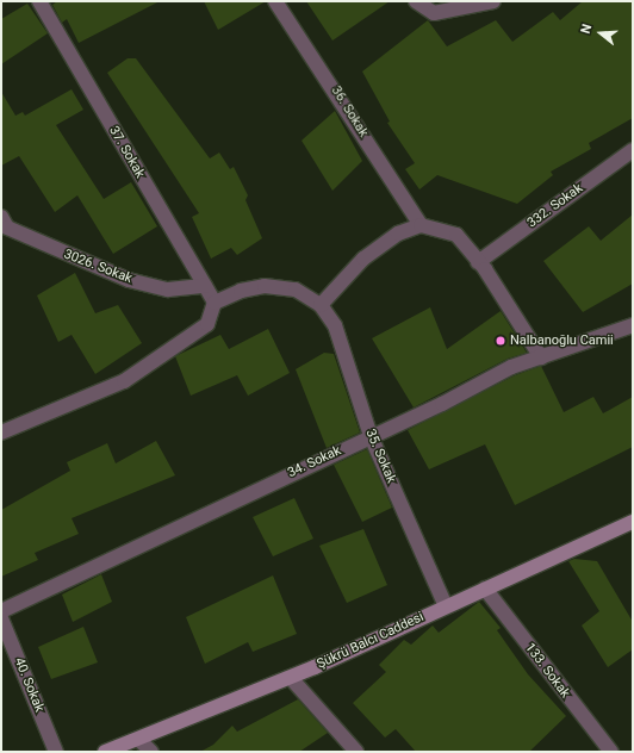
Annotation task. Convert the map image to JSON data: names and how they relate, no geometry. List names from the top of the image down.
{
  "streets": {
    "street": [
      "36. Sokak",
      "37. Sokak",
      "332. Sokak",
      "3026. Sokak",
      "35. Sokak",
      "34. Sokak",
      "Şükrü Balcı Caddesi",
      "133. Sokak",
      "40. Sokak"
    ]
  },
  "crossings": [
    ["37. Sokak", "3026. Sokak"],
    ["35. Sokak", "34. Sokak"],
    ["35. Sokak", "Şükrü Balcı Caddesi"],
    ["Şükrü Balcı Caddesi", "133. Sokak"]
  ],
  "places": ["Nalbanoğlu Camii"],
  "north": "left"
}
